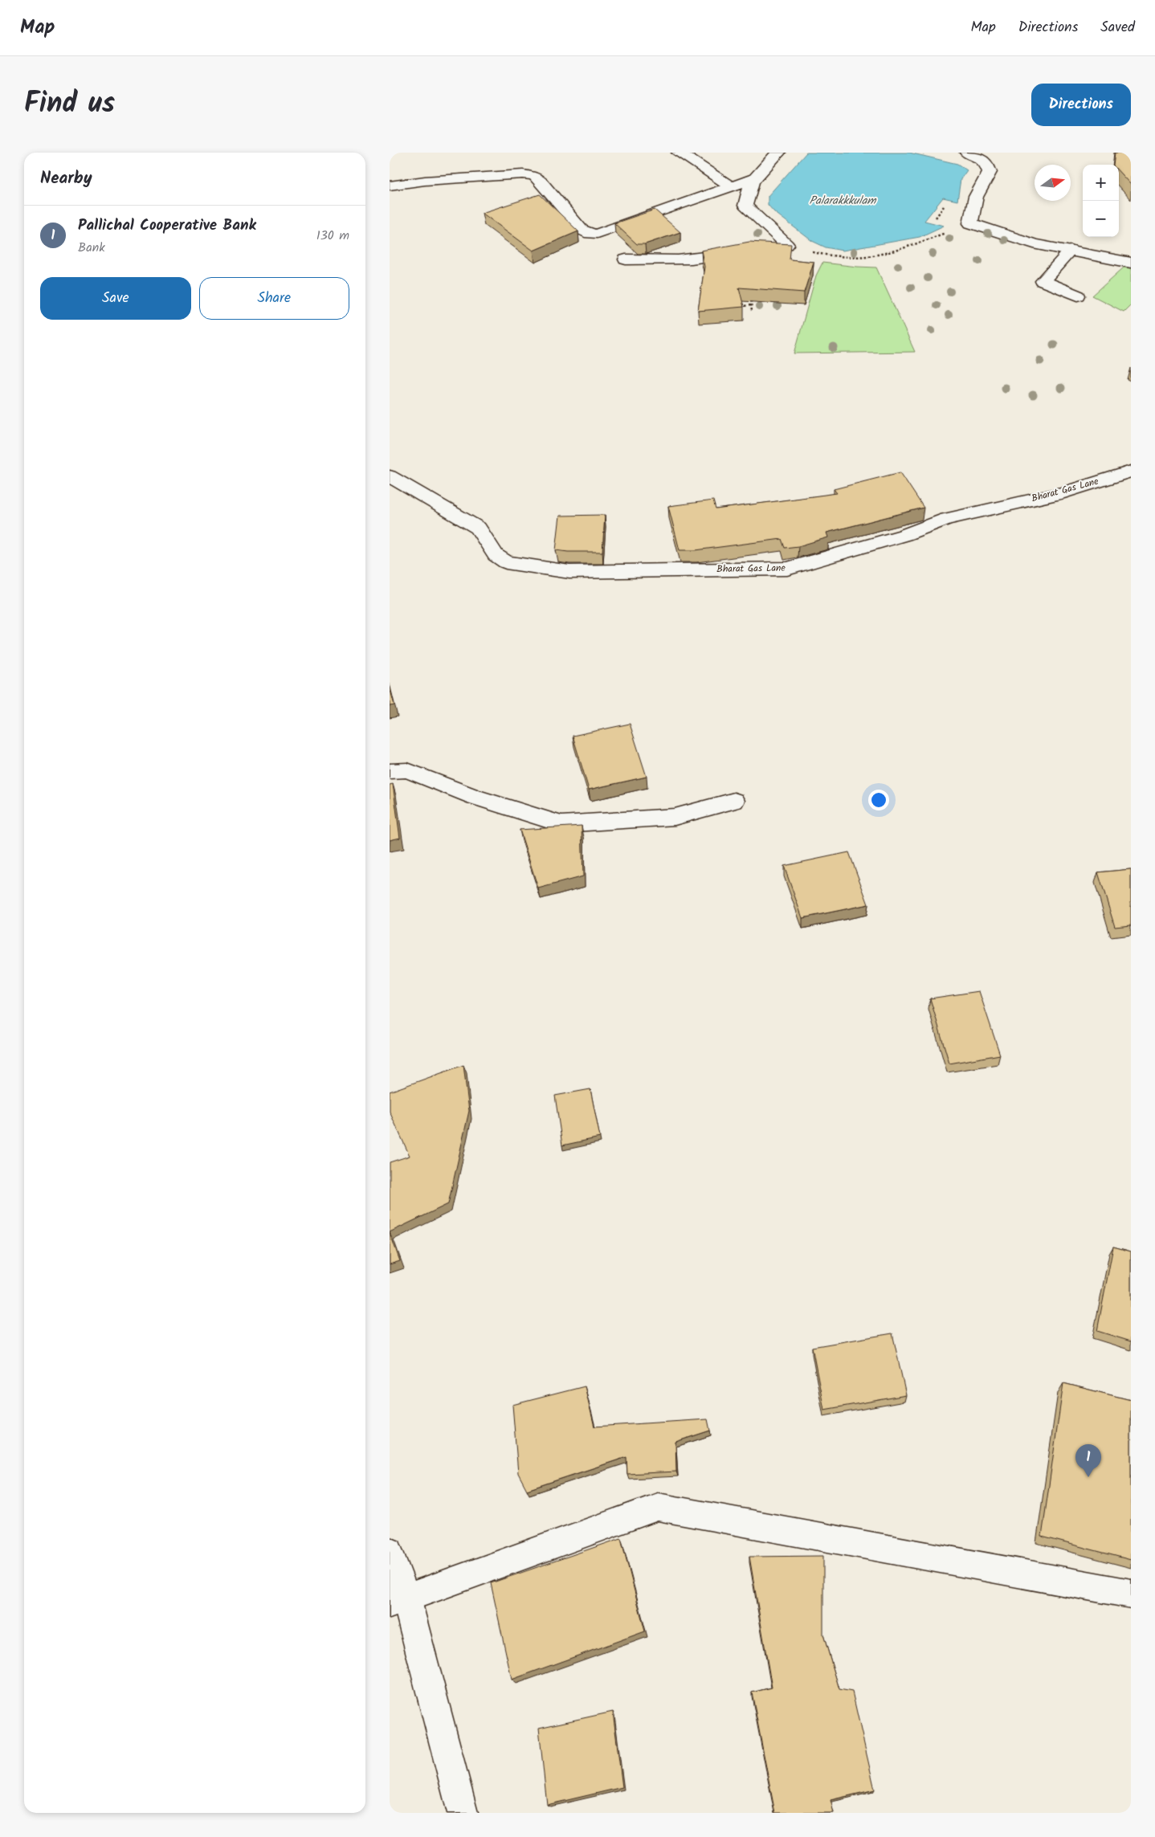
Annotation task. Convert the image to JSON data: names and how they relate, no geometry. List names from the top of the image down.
{
  "streets": {
    "street": ["Bharat Gas Lane"]
  },
  "water": ["Palarakkkulam"],
  "north": "right",
  "page": {
    "header": "Map",
    "nav": ["Map", "Directions", "Saved"],
    "title": "Find us",
    "buttons": [
      "Directions",
      ["Save", "Share"]
    ],
    "heading": "Nearby",
    "map_buttons": ["+", "−"],
    "list": [
      {
        "mark": "1",
        "name": "Pallichal Cooperative Bank",
        "note": "Bank",
        "value": "130 m"
      }
    ],
    "pins": "1"
  }
}
